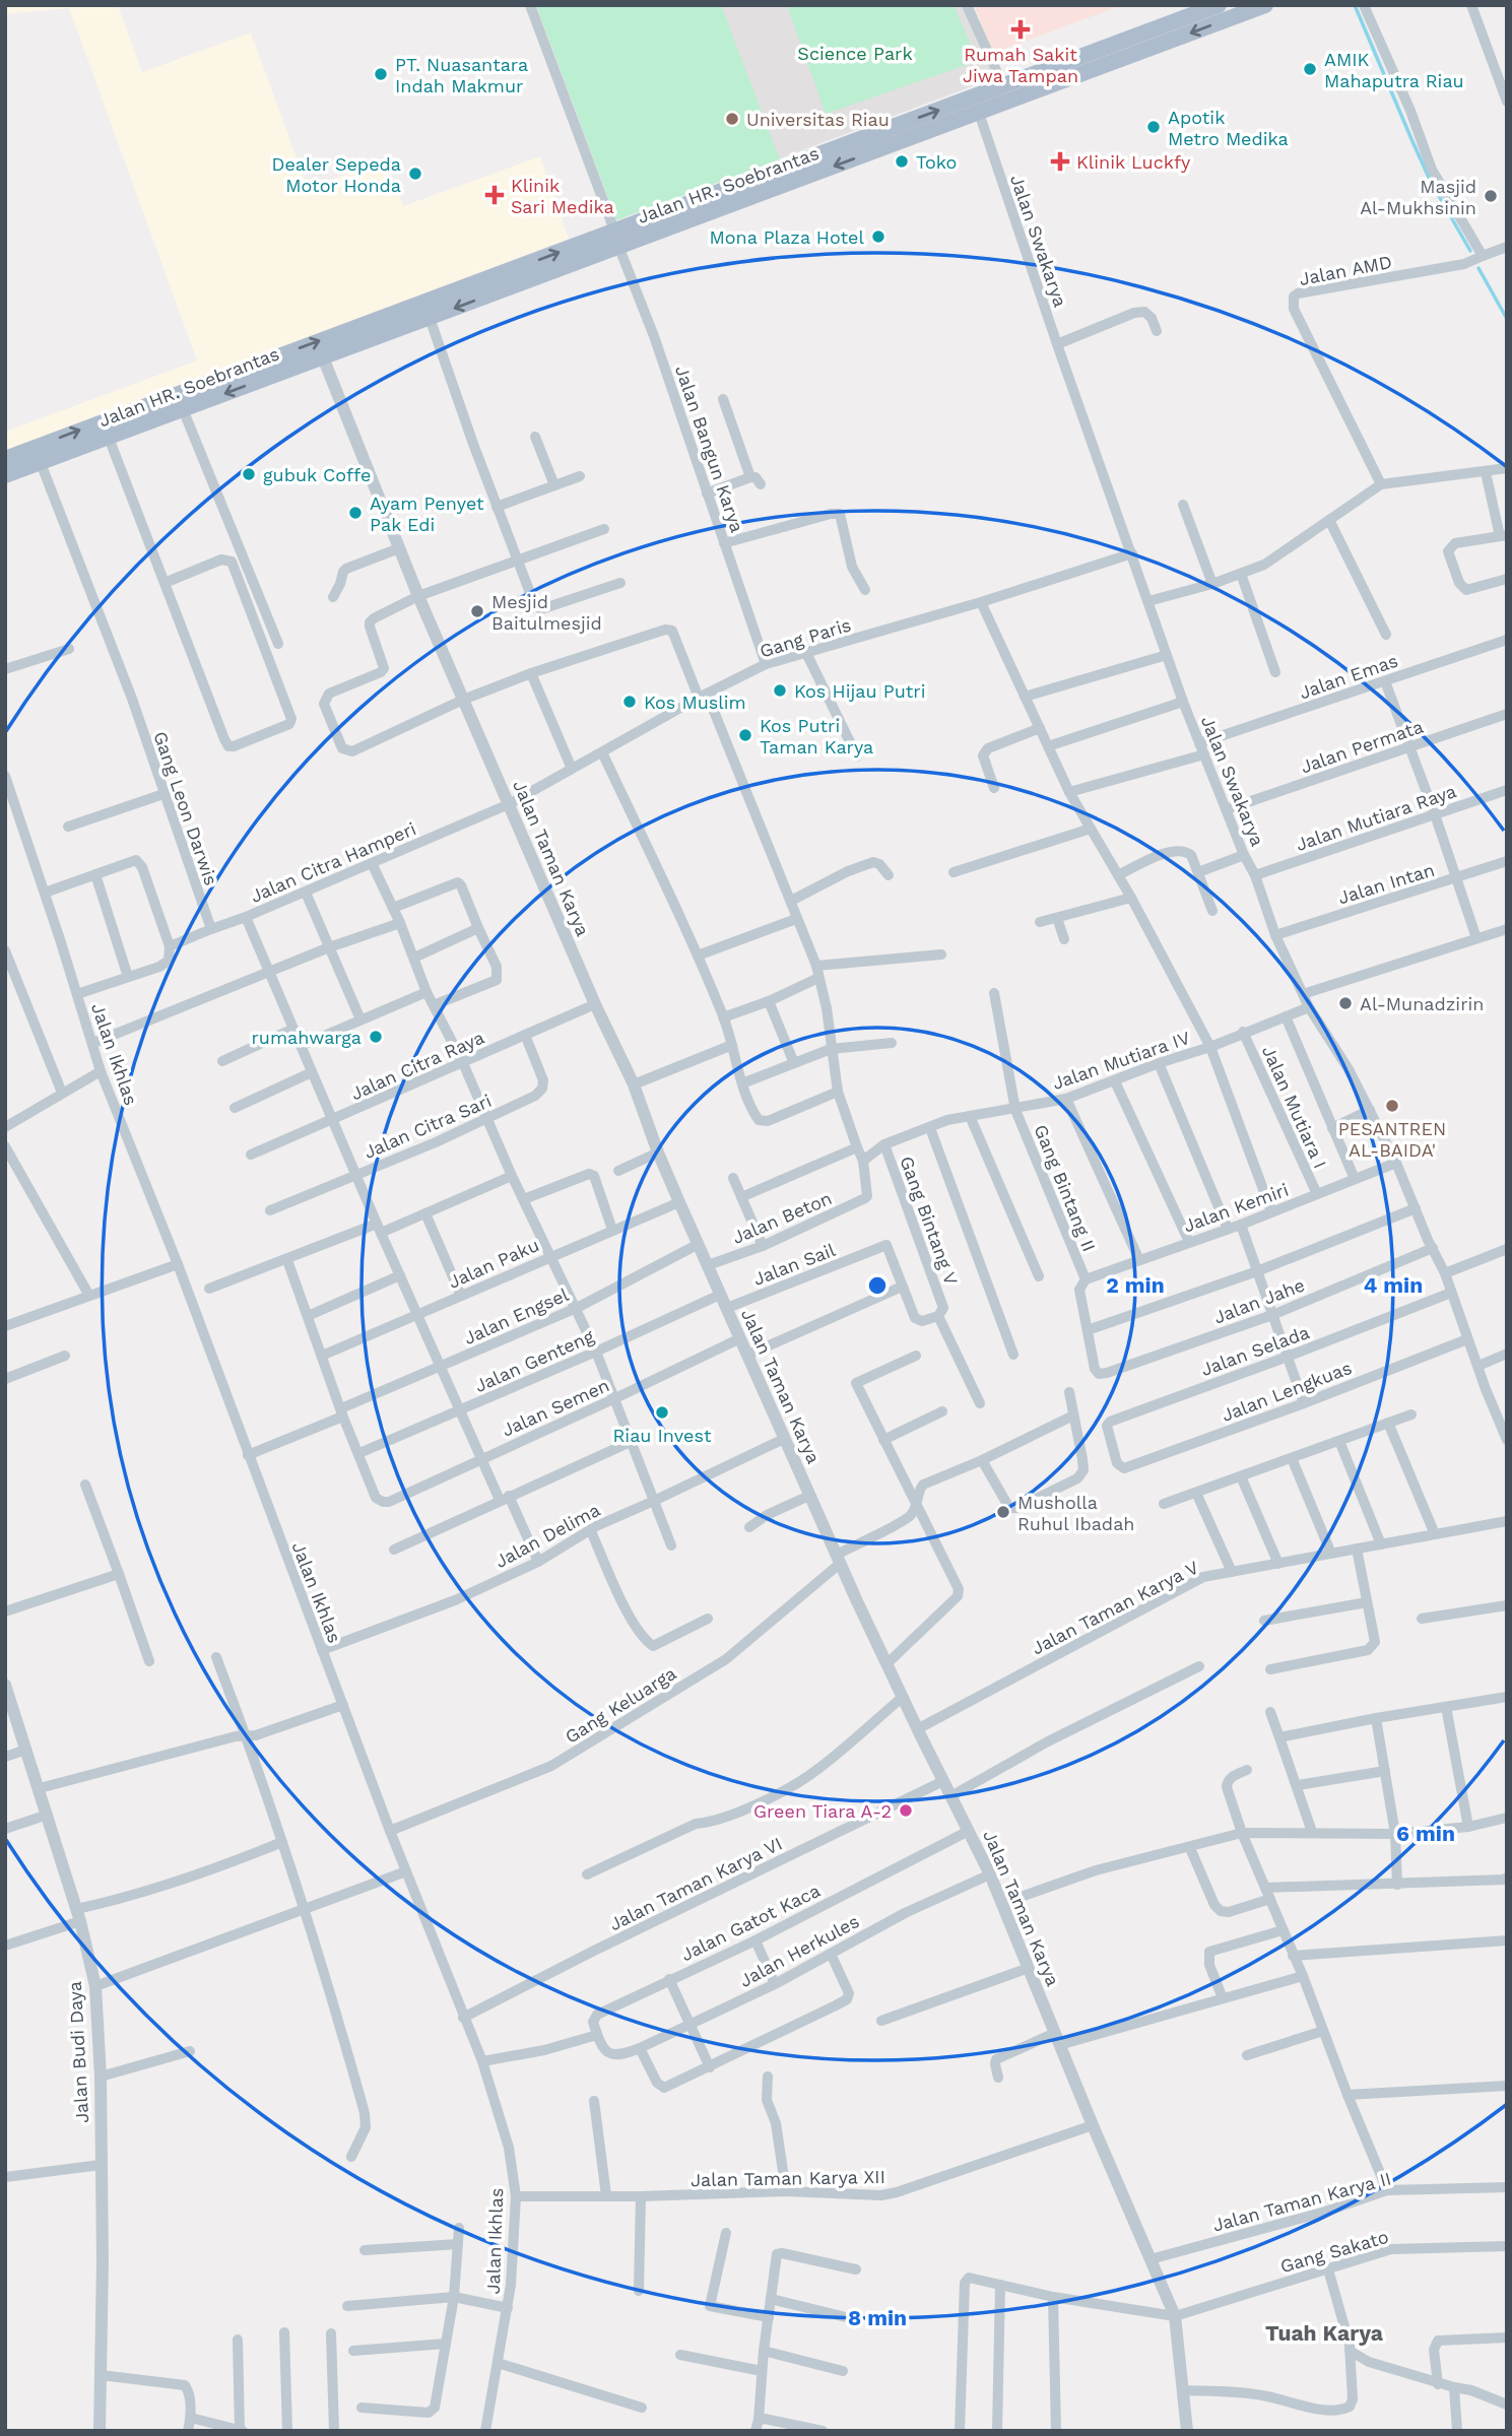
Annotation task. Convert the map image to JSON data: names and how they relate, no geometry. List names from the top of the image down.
{
  "streets": {
    "main road": ["Jalan HR. Soebrantas"],
    "street": [
      "Jalan Swakarya",
      "Jalan AMD",
      "Jalan Bangun Karya",
      "Gang Paris",
      "Jalan Emas",
      "Jalan Permata",
      "Gang Leon Darwis",
      "Jalan Mutiara Raya",
      "Jalan Taman Karya",
      "Jalan Citra Hamperi",
      "Jalan Intan",
      "Jalan Ikhlas",
      "Jalan Mutiara IV",
      "Jalan Citra Raya",
      "Jalan Mutiara I",
      "Jalan Citra Sari",
      "Gang Bintang II",
      "Jalan Kemiri",
      "Jalan Beton",
      "Gang Bintang V",
      "Jalan Paku",
      "Jalan Sail",
      "Jalan Jahe",
      "Jalan Engsel",
      "Jalan Selada",
      "Jalan Genteng",
      "Jalan Lengkuas",
      "Jalan Semen",
      "Jalan Delima",
      "Jalan Taman Karya V",
      "Gang Keluarga",
      "Jalan Taman Karya VI",
      "Jalan Gatot Kaca",
      "Jalan Herkules",
      "Jalan Budi Daya",
      "Jalan Taman Karya XII",
      "Jalan Taman Karya II",
      "Gang Sakato"
    ]
  },
  "crossings": [
    ["Jalan HR. Soebrantas", "Jalan Swakarya"],
    ["Jalan HR. Soebrantas", "Jalan Bangun Karya"],
    ["Jalan HR. Soebrantas", "Gang Leon Darwis"],
    ["Jalan HR. Soebrantas", "Jalan Taman Karya"],
    ["Jalan Swakarya", "Gang Paris"],
    ["Jalan Swakarya", "Jalan Emas"],
    ["Jalan Swakarya", "Jalan Permata"],
    ["Jalan Swakarya", "Jalan Mutiara Raya"],
    ["Jalan Swakarya", "Jalan Intan"],
    ["Jalan Swakarya", "Jalan Mutiara IV"],
    ["Jalan Swakarya", "Jalan Kemiri"],
    ["Jalan Swakarya", "Jalan Jahe"],
    ["Jalan Swakarya", "Jalan Selada"],
    ["Jalan Swakarya", "Jalan Lengkuas"],
    ["Jalan Bangun Karya", "Gang Paris"],
    ["Gang Paris", "Jalan Taman Karya"],
    ["Gang Paris", "Jalan Citra Hamperi"],
    ["Gang Leon Darwis", "Jalan Citra Hamperi"],
    ["Jalan Taman Karya", "Jalan Citra Hamperi"],
    ["Jalan Taman Karya", "Jalan Citra Raya"],
    ["Jalan Taman Karya", "Jalan Beton"],
    ["Jalan Taman Karya", "Jalan Paku"],
    ["Jalan Taman Karya", "Jalan Sail"],
    ["Jalan Taman Karya", "Jalan Engsel"],
    ["Jalan Taman Karya", "Jalan Genteng"],
    ["Jalan Taman Karya", "Jalan Semen"],
    ["Jalan Taman Karya", "Jalan Delima"],
    ["Jalan Taman Karya", "Jalan Taman Karya V"],
    ["Jalan Taman Karya", "Gang Keluarga"],
    ["Jalan Taman Karya", "Jalan Taman Karya VI"],
    ["Jalan Taman Karya", "Jalan Gatot Kaca"],
    ["Jalan Taman Karya", "Jalan Herkules"],
    ["Jalan Taman Karya", "Jalan Taman Karya XII"],
    ["Jalan Taman Karya", "Jalan Taman Karya II"],
    ["Jalan Taman Karya", "Gang Sakato"],
    ["Jalan Ikhlas", "Jalan Engsel"],
    ["Jalan Ikhlas", "Jalan Delima"],
    ["Jalan Ikhlas", "Gang Keluarga"],
    ["Jalan Ikhlas", "Jalan Taman Karya VI"],
    ["Jalan Ikhlas", "Jalan Taman Karya XII"],
    ["Jalan Mutiara IV", "Jalan Mutiara I"],
    ["Jalan Mutiara IV", "Gang Bintang II"],
    ["Jalan Mutiara IV", "Jalan Beton"],
    ["Jalan Mutiara IV", "Gang Bintang V"],
    ["Jalan Citra Raya", "Jalan Citra Sari"],
    ["Jalan Mutiara I", "Jalan Kemiri"],
    ["Gang Bintang II", "Jalan Kemiri"],
    ["Jalan Selada", "Jalan Lengkuas"],
    ["Jalan Genteng", "Jalan Semen"],
    ["Jalan Gatot Kaca", "Jalan Herkules"]
  ],
  "districts": ["Tuah Karya"],
  "parks": ["Science Park"],
  "places": {
    "health": ["Rumah Sakit Jiwa Tampan", "Klinik Luckfy", "Klinik Sari Medika"],
    "other": [
      "AMIK Mahaputra Riau",
      "PT. Nuasantara Indah Makmur",
      "Universitas Riau",
      "Apotik Metro Medika",
      "Toko",
      "Dealer Sepeda Motor Honda",
      "Masjid Al-Mukhsinin",
      "Mona Plaza Hotel",
      "gubuk Coffe",
      "Ayam Penyet Pak Edi",
      "Mesjid Baitulmesjid",
      "Kos Hijau Putri",
      "Kos Muslim",
      "Kos Putri Taman Karya",
      "Al-Munadzirin",
      "rumahwarga",
      "PESANTREN AL-BAIDA'",
      "Riau Invest",
      "Musholla Ruhul Ibadah",
      "Green Tiara A-2"
    ]
  },
  "rings": [
    "2 min",
    "4 min",
    "6 min",
    "8 min"
  ]
}
